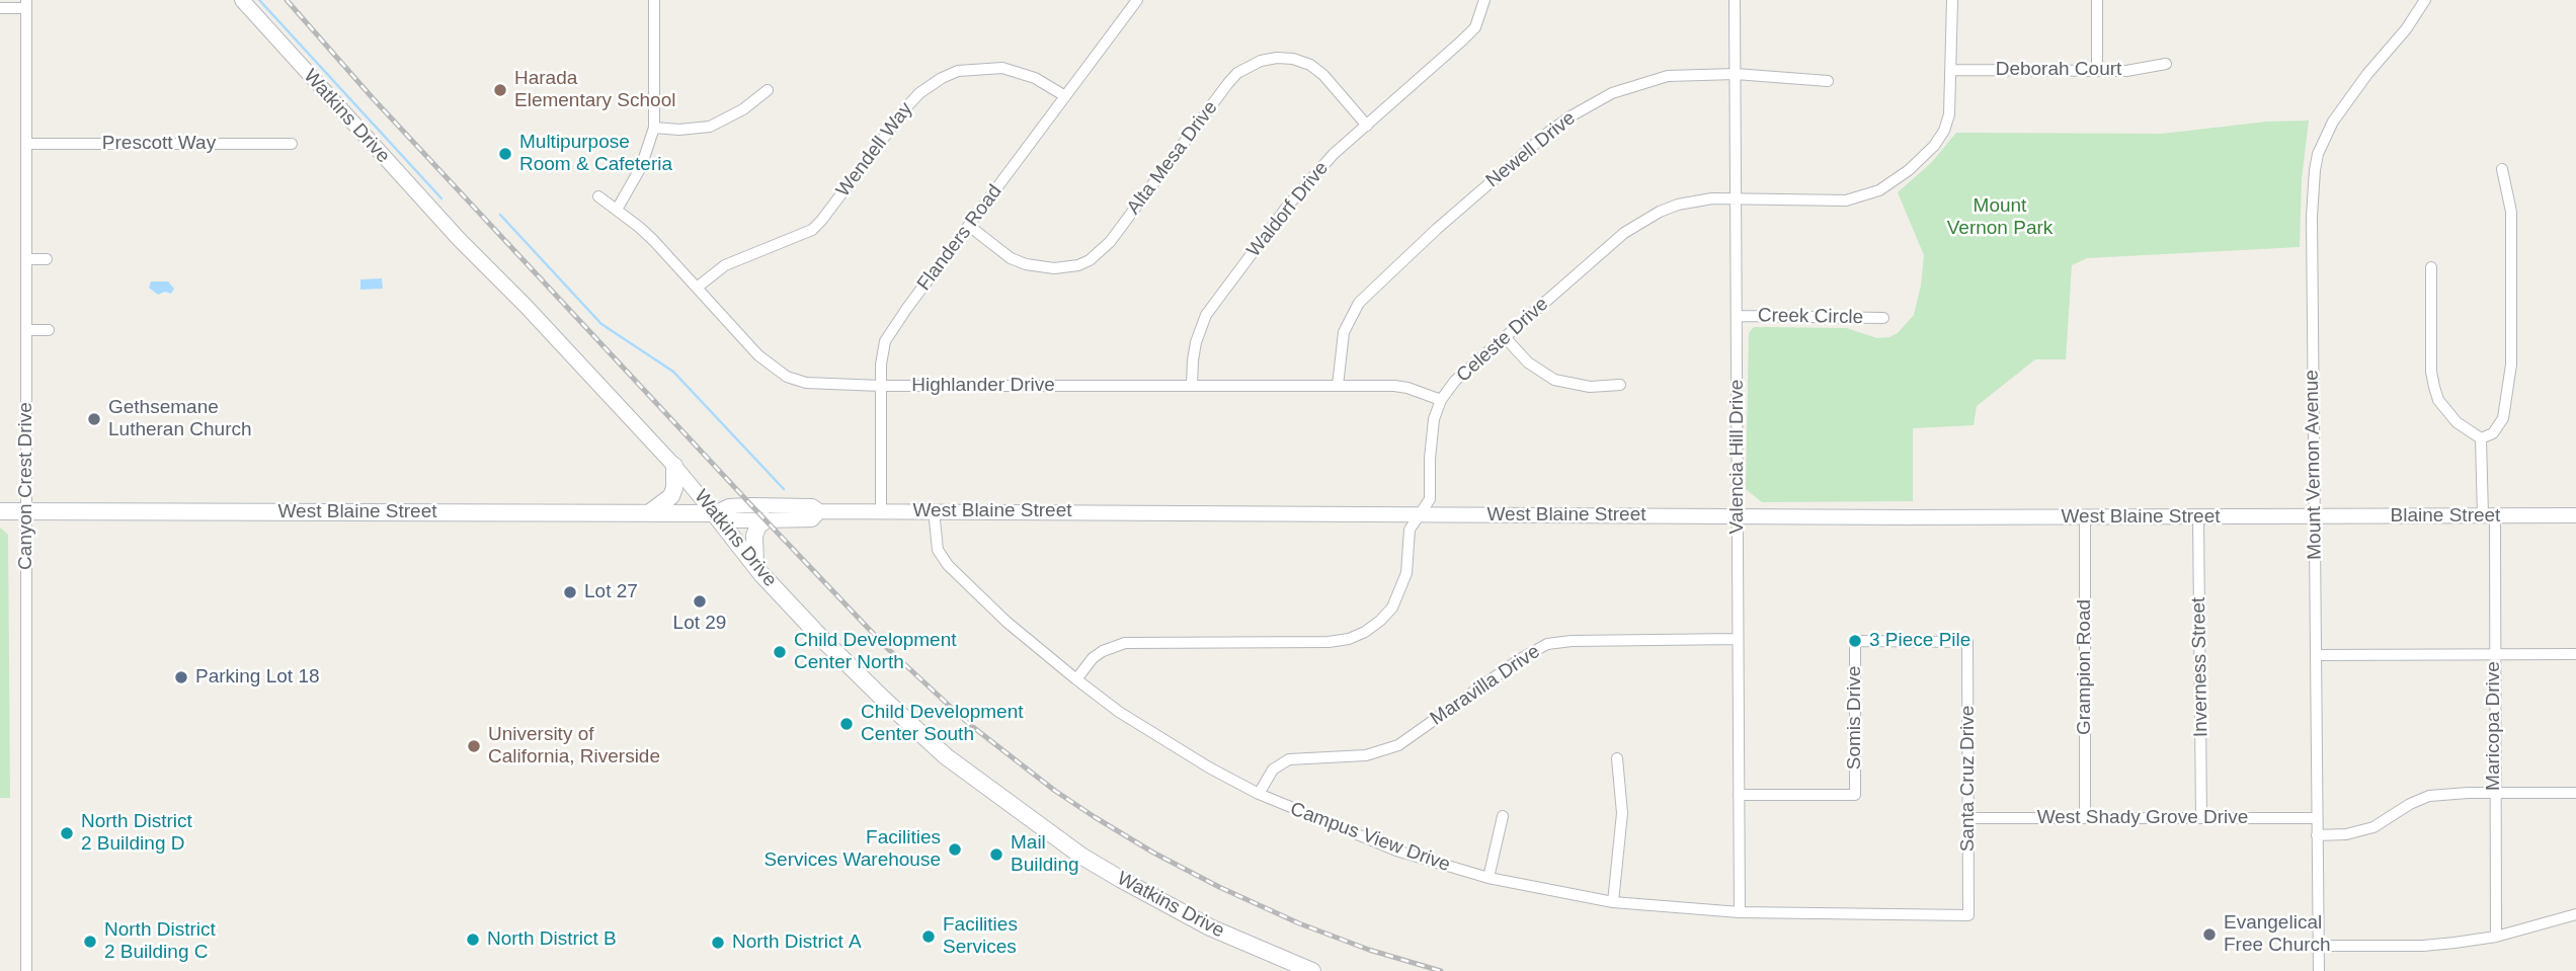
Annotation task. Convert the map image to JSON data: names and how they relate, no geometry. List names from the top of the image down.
{
  "streets": {
    "main road": ["Watkins Drive", "West Blaine Street"],
    "street": [
      "Deborah Court",
      "Prescott Way",
      "Wendell Way",
      "Newell Drive",
      "Alta Mesa Drive",
      "Waldorf Drive",
      "Flanders Road",
      "Creek Circle",
      "Celeste Drive",
      "Highlander Drive",
      "Valencia Hill Drive",
      "Mount Vernon Avenue",
      "Canyon Crest Drive",
      "Blaine Street",
      "Grampion Road",
      "Inverness Street",
      "Maravilla Drive",
      "Somis Drive",
      "Maricopa Drive",
      "Santa Cruz Drive",
      "West Shady Grove Drive",
      "Campus View Drive"
    ]
  },
  "crossings": [
    ["Deborah Court", "Celeste Drive"],
    ["Watkins Drive", "West Blaine Street"],
    ["Prescott Way", "Canyon Crest Drive"],
    ["Wendell Way", "Flanders Road"],
    ["Wendell Way", "Highlander Drive"],
    ["Newell Drive", "Highlander Drive"],
    ["Newell Drive", "Valencia Hill Drive"],
    ["Alta Mesa Drive", "Waldorf Drive"],
    ["Alta Mesa Drive", "Flanders Road"],
    ["Waldorf Drive", "Highlander Drive"],
    ["Flanders Road", "Highlander Drive"],
    ["Flanders Road", "West Blaine Street"],
    ["Creek Circle", "Valencia Hill Drive"],
    ["Celeste Drive", "Highlander Drive"],
    ["Celeste Drive", "Valencia Hill Drive"],
    ["Celeste Drive", "West Blaine Street"],
    ["Celeste Drive", "Campus View Drive"],
    ["Valencia Hill Drive", "West Blaine Street"],
    ["Valencia Hill Drive", "Maravilla Drive"],
    ["Valencia Hill Drive", "Somis Drive"],
    ["Valencia Hill Drive", "Campus View Drive"],
    ["Mount Vernon Avenue", "West Blaine Street"],
    ["Mount Vernon Avenue", "Blaine Street"],
    ["Mount Vernon Avenue", "West Shady Grove Drive"],
    ["Canyon Crest Drive", "West Blaine Street"],
    ["West Blaine Street", "Blaine Street"],
    ["West Blaine Street", "Grampion Road"],
    ["West Blaine Street", "Inverness Street"],
    ["West Blaine Street", "Campus View Drive"],
    ["Blaine Street", "Maricopa Drive"],
    ["Grampion Road", "West Shady Grove Drive"],
    ["Inverness Street", "West Shady Grove Drive"],
    ["Maravilla Drive", "Campus View Drive"],
    ["Somis Drive", "Santa Cruz Drive"],
    ["Santa Cruz Drive", "West Shady Grove Drive"],
    ["Santa Cruz Drive", "Campus View Drive"]
  ],
  "parks": ["Mount Vernon Park"],
  "places": [
    "Harada Elementary School",
    "Multipurpose Room & Cafeteria",
    "Gethsemane Lutheran Church",
    "Lot 27",
    "Lot 29",
    "3 Piece Pile",
    "Child Development Center North",
    "Parking Lot 18",
    "Child Development Center South",
    "University of California, Riverside",
    "North District 2 Building D",
    "Facilities Services Warehouse",
    "Mail Building",
    "Evangelical Free Church",
    "Facilities Services",
    "North District B",
    "North District 2 Building C",
    "North District A"
  ]
}
